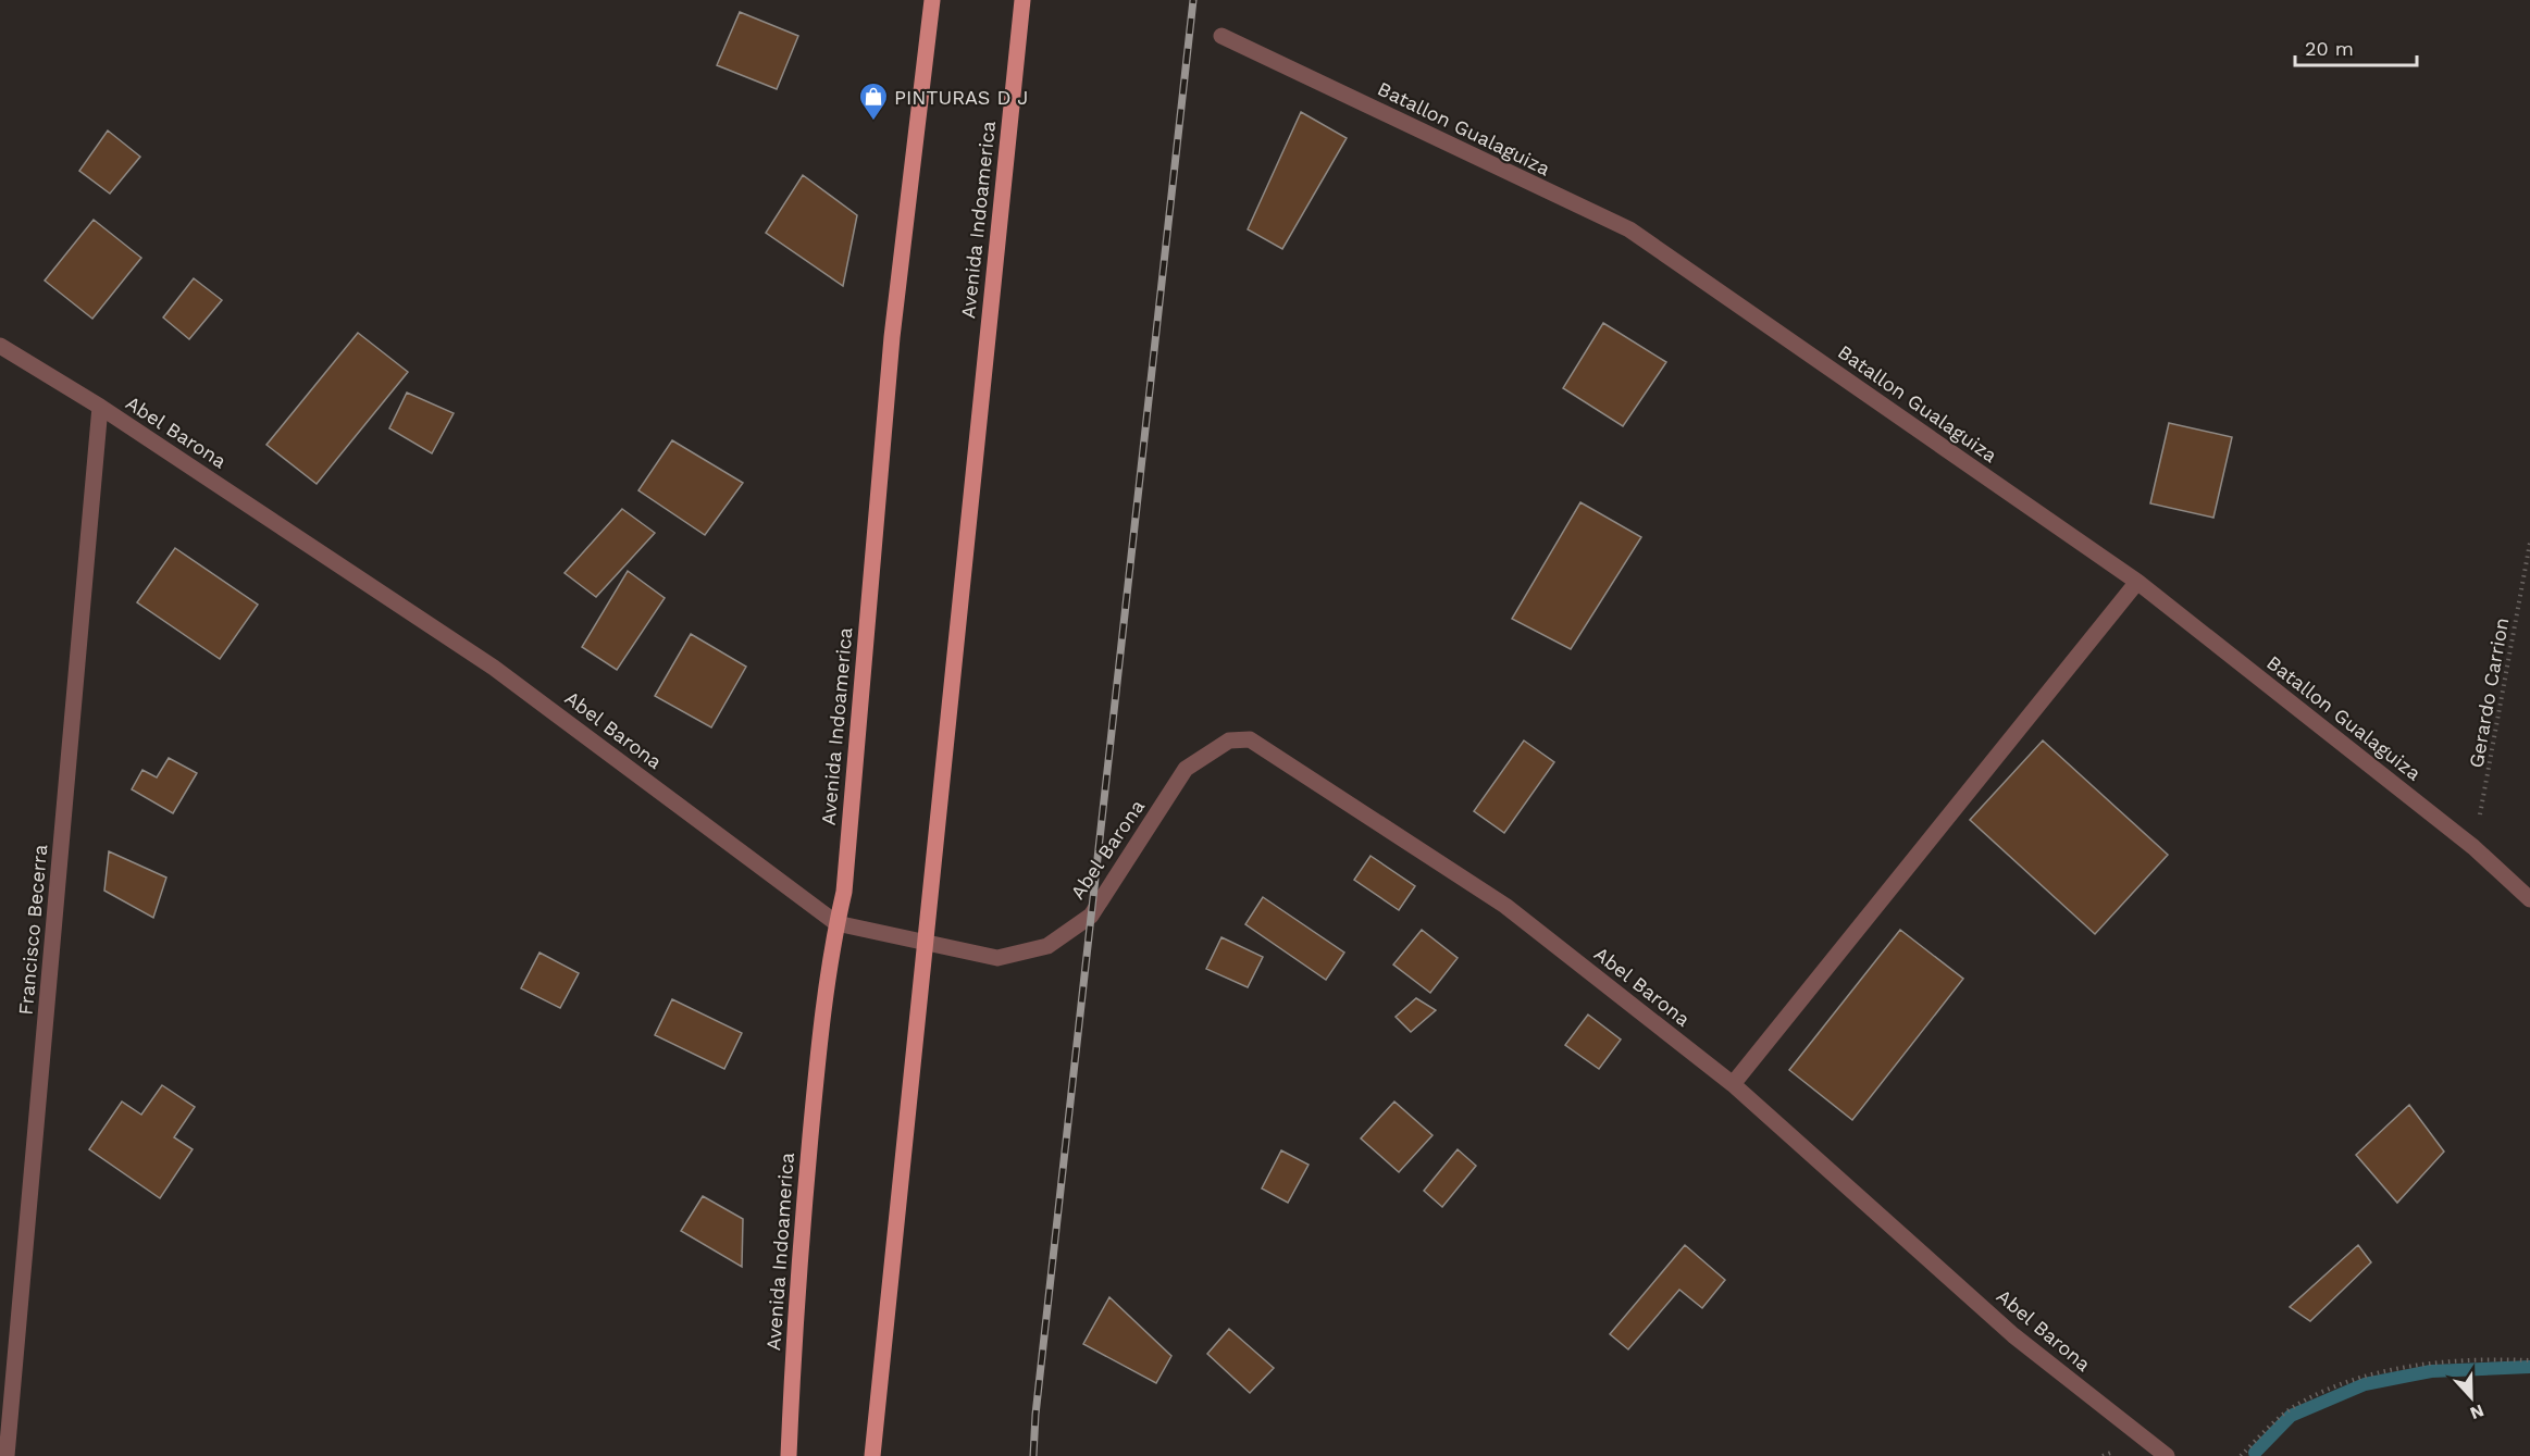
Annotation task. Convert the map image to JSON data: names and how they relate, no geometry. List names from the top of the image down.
{
  "streets": {
    "main road": ["Avenida Indoamerica"],
    "street": ["Batallon Gualaguiza", "Abel Barona", "Francisco Becerra"],
    "path": ["Gerardo Carrion"]
  },
  "crossings": [
    ["Batallon Gualaguiza", "Gerardo Carrion"],
    ["Avenida Indoamerica", "Abel Barona"],
    ["Abel Barona", "Francisco Becerra"]
  ],
  "places": {
    "shop": ["PINTURAS D J"]
  },
  "scale_bar": "20 m",
  "north": "bottom"
}
